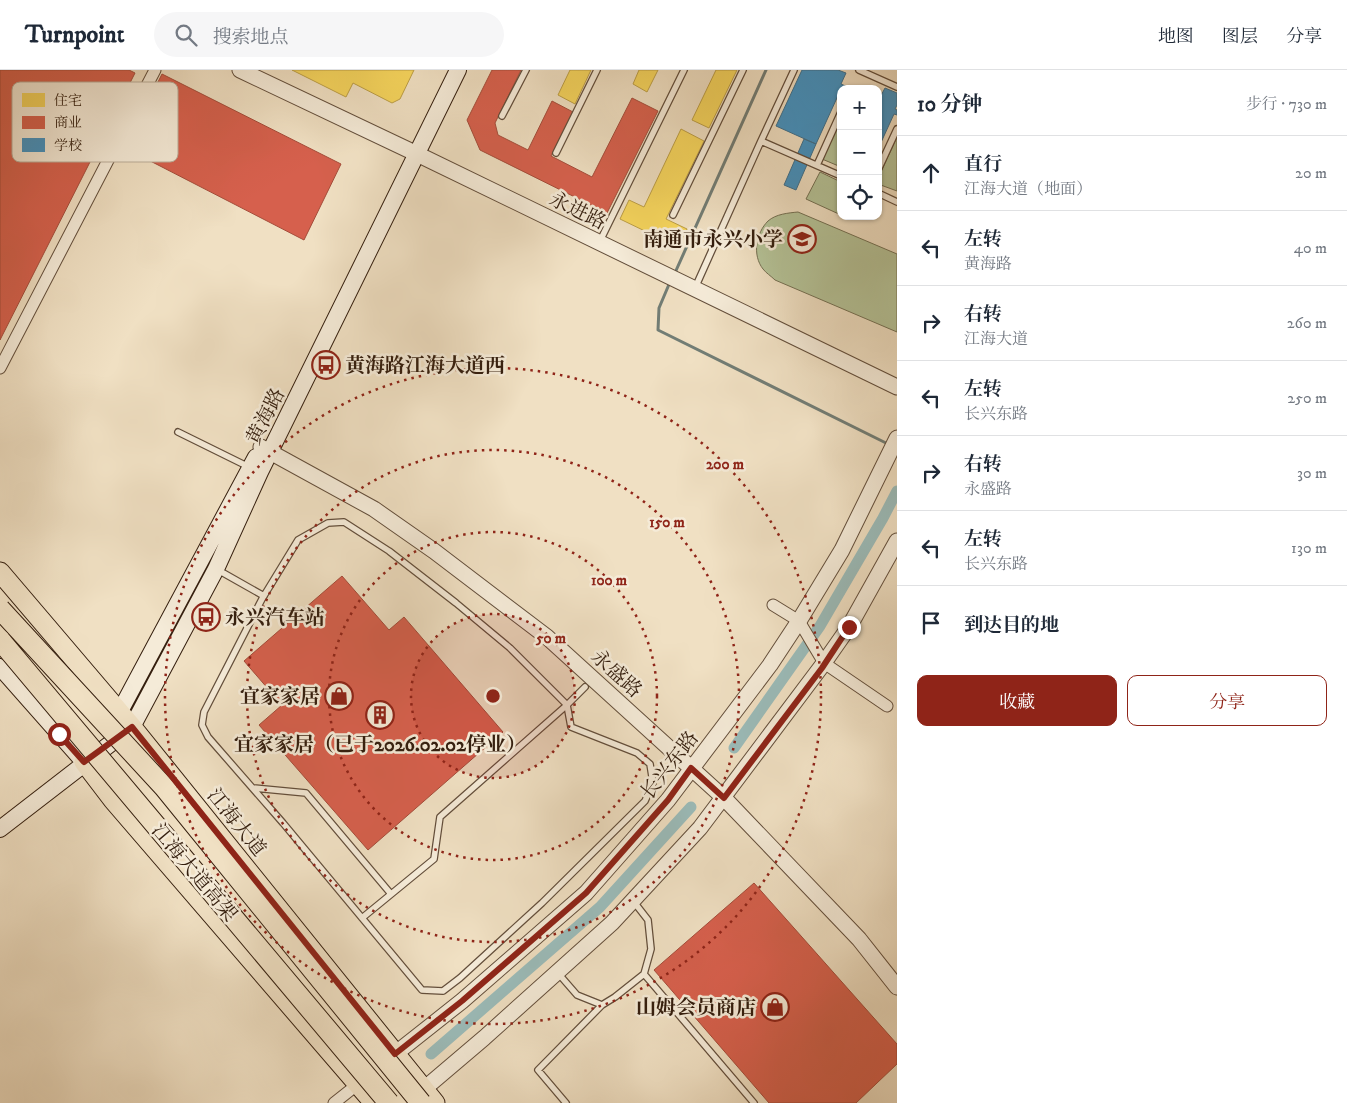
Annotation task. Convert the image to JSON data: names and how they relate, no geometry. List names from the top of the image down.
{
  "streets": {
    "highway": ["江海大道高架"],
    "main road": ["黄海路", "江海大道"],
    "street": ["永进路", "永盛路", "长兴东路"]
  },
  "crossings": [
    ["永进路", "黄海路"],
    ["黄海路", "永盛路"],
    ["黄海路", "江海大道"],
    ["永盛路", "长兴东路"],
    ["长兴东路", "江海大道"],
    ["江海大道", "江海大道高架"]
  ],
  "places": {
    "school or university": ["南通市永兴小学"],
    "bus stop": ["黄海路江海大道西", "永兴汽车站"],
    "shop": ["宜家家居", "山姆会员商店"],
    "building": ["宜家家居（已于2026.02.02停业）"]
  },
  "legend": ["住宅", "商业", "学校"],
  "page": {
    "header": "Turnpoint",
    "search": "搜索地点",
    "nav": ["地图", "图层", "分享"],
    "heading": ["10 分钟", "步行 · 730 m"],
    "map_buttons": ["+", "−"],
    "list": [
      ["直行", "江海大道（地面）", "20 m"],
      ["左转", "黄海路", "40 m"],
      ["右转", "江海大道", "260 m"],
      ["左转", "长兴东路", "250 m"],
      ["右转", "永盛路", "30 m"],
      ["左转", "长兴东路", "130 m"],
      "到达目的地"
    ],
    "buttons": ["收藏", "分享"]
  },
  "rings": [
    "200 m",
    "150 m",
    "100 m",
    "50 m"
  ]
}
